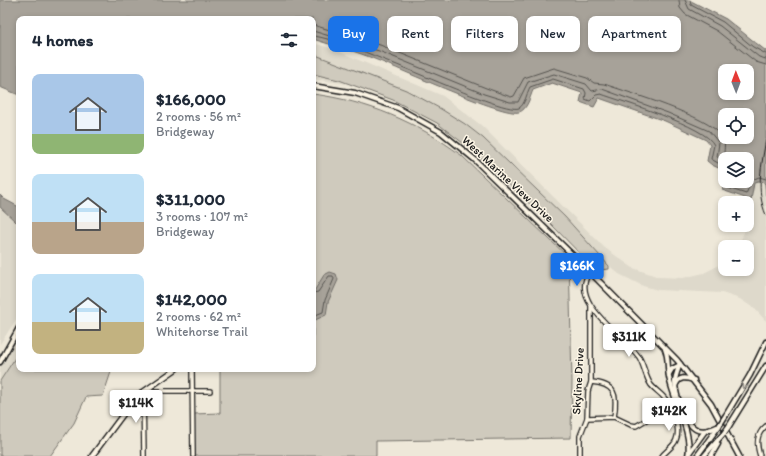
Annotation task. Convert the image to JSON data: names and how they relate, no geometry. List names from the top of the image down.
{
  "streets": {
    "main road": ["West Marine View Drive"],
    "street": ["Skyline Drive"]
  },
  "north": "top",
  "page": {
    "chip": [
      "Buy",
      "Rent",
      "Filters",
      "New",
      "Apartment"
    ],
    "heading": "4 homes",
    "map_buttons": ["+", "−"],
    "list": [
      {
        "name": "$166,000",
        "note": "2 rooms · 56 m² · Bridgeway"
      },
      {
        "name": "$311,000",
        "note": "3 rooms · 107 m² · Bridgeway"
      },
      {
        "name": "$142,000",
        "note": "2 rooms · 62 m² · Whitehorse Trail"
      }
    ],
    "price": [
      "$166K",
      "$311K",
      "$114K",
      "$142K"
    ]
  }
}
